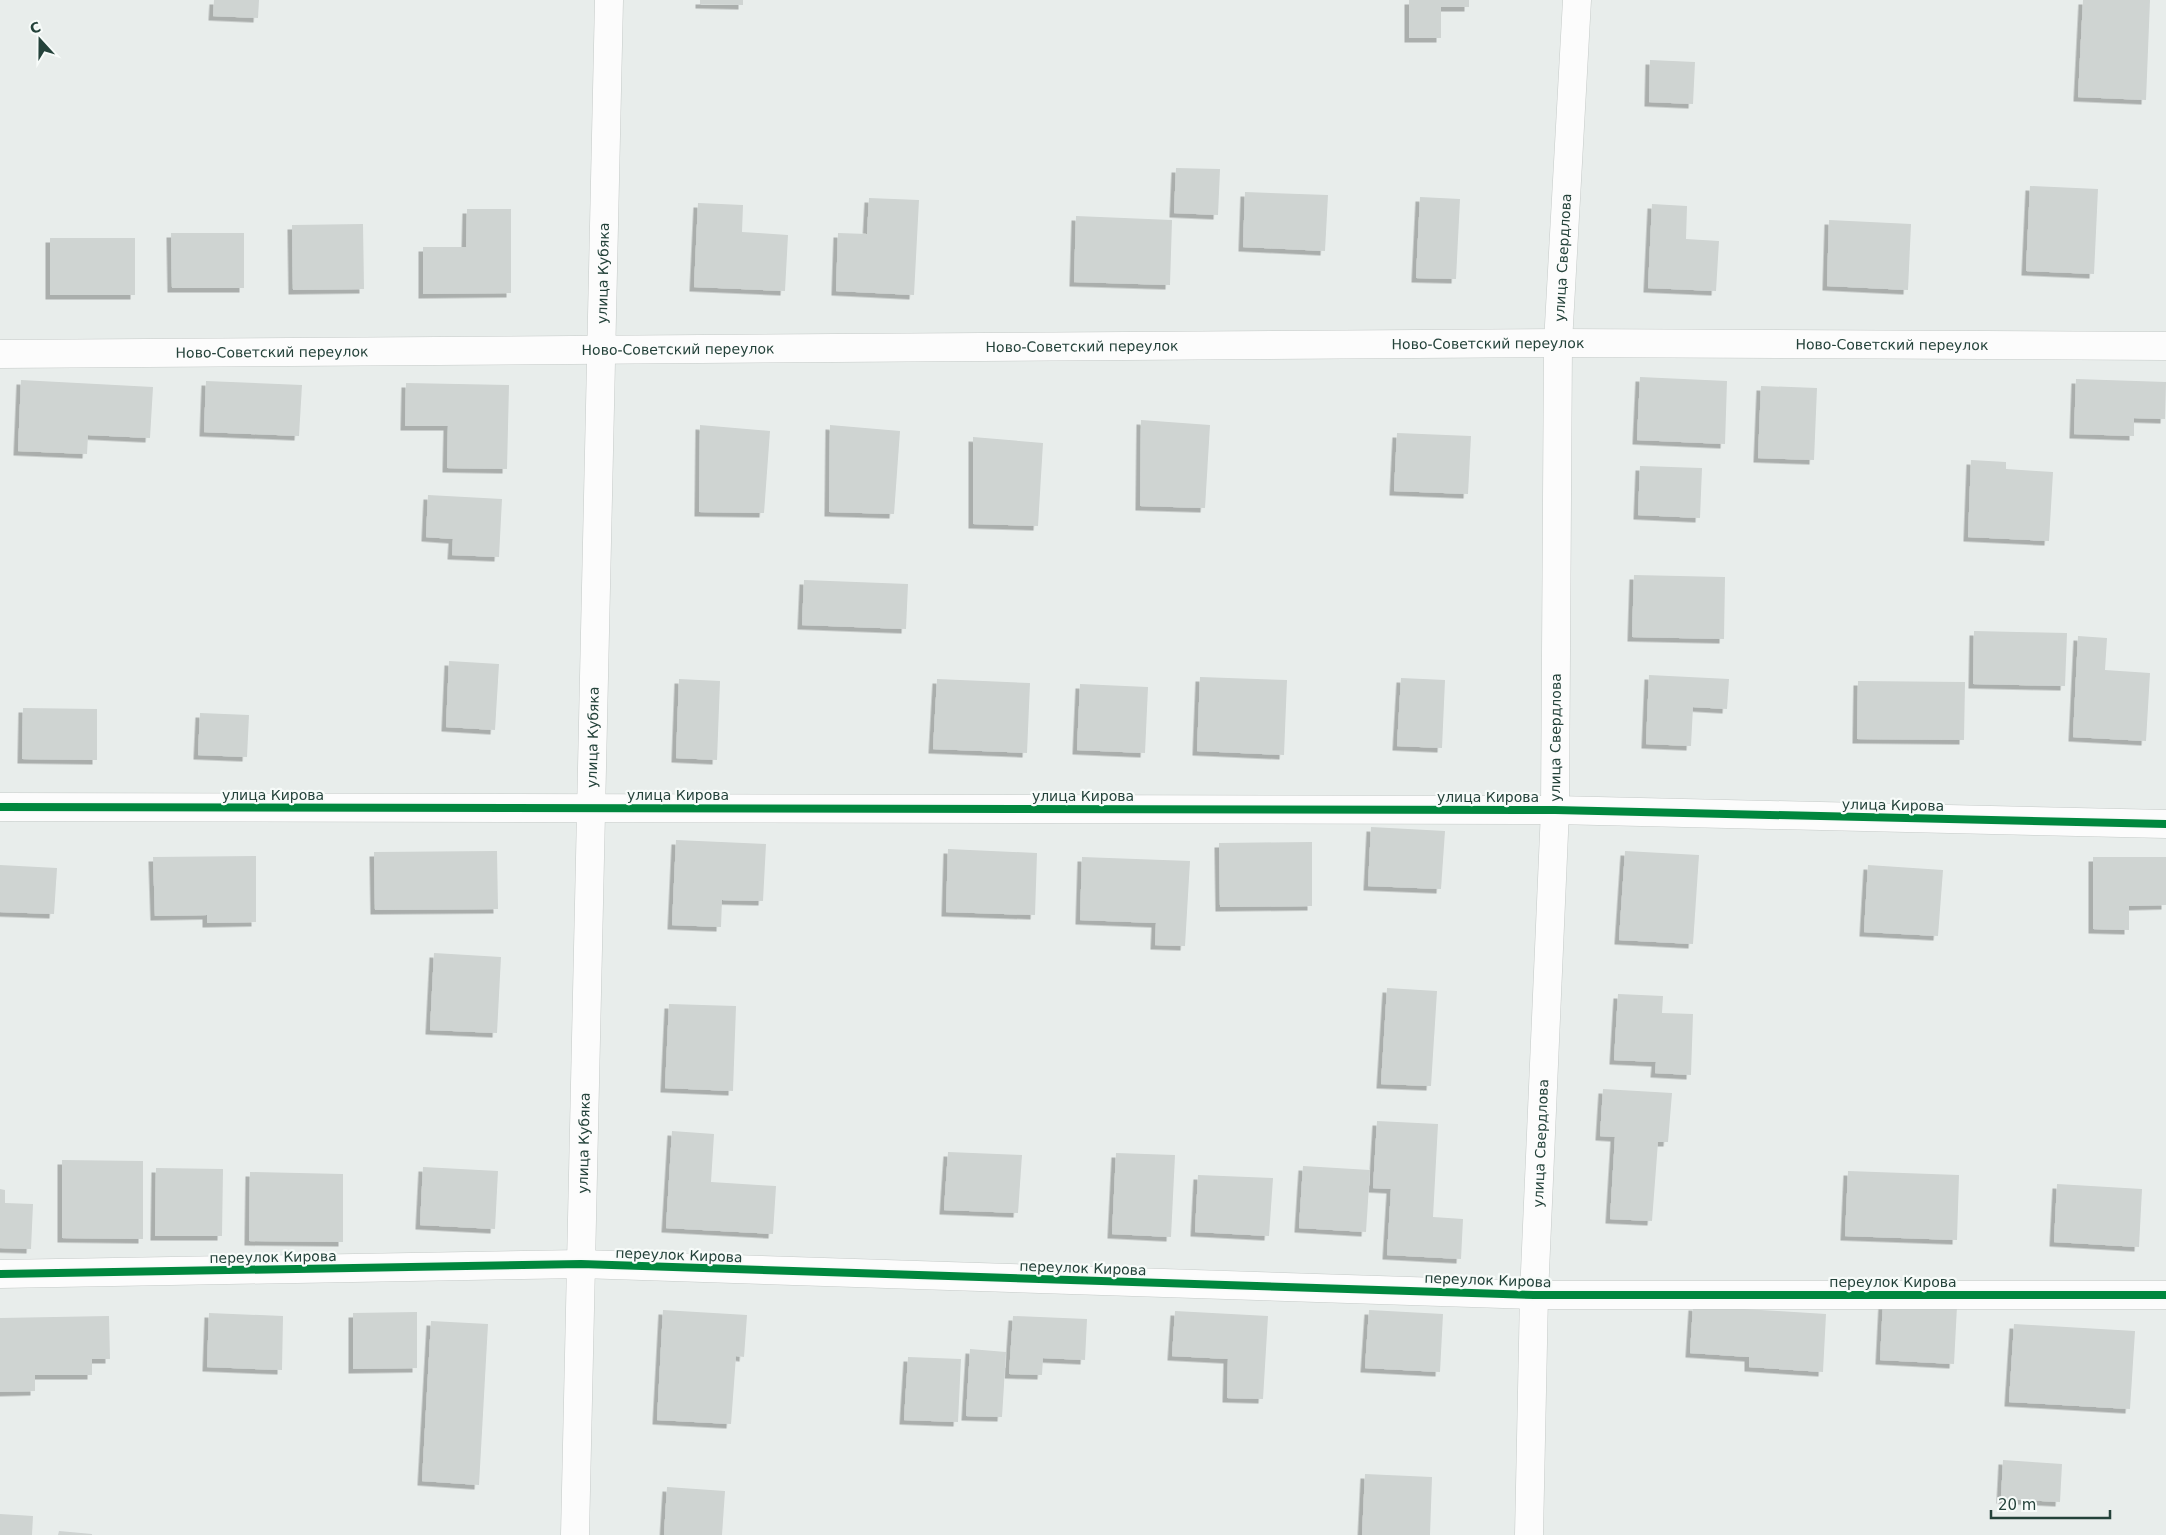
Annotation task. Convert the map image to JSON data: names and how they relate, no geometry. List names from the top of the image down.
{
  "streets": {
    "street": [
      "улица Свердлова",
      "улица Кубяка",
      "Ново-Советский переулок",
      "улица Кирова",
      "переулок Кирова"
    ]
  },
  "crossings": [
    ["улица Свердлова", "Ново-Советский переулок"],
    ["улица Свердлова", "улица Кирова"],
    ["улица Свердлова", "переулок Кирова"],
    ["улица Кубяка", "Ново-Советский переулок"],
    ["улица Кубяка", "улица Кирова"],
    ["улица Кубяка", "переулок Кирова"]
  ],
  "scale_bar": "20 m",
  "north": "top"
}
